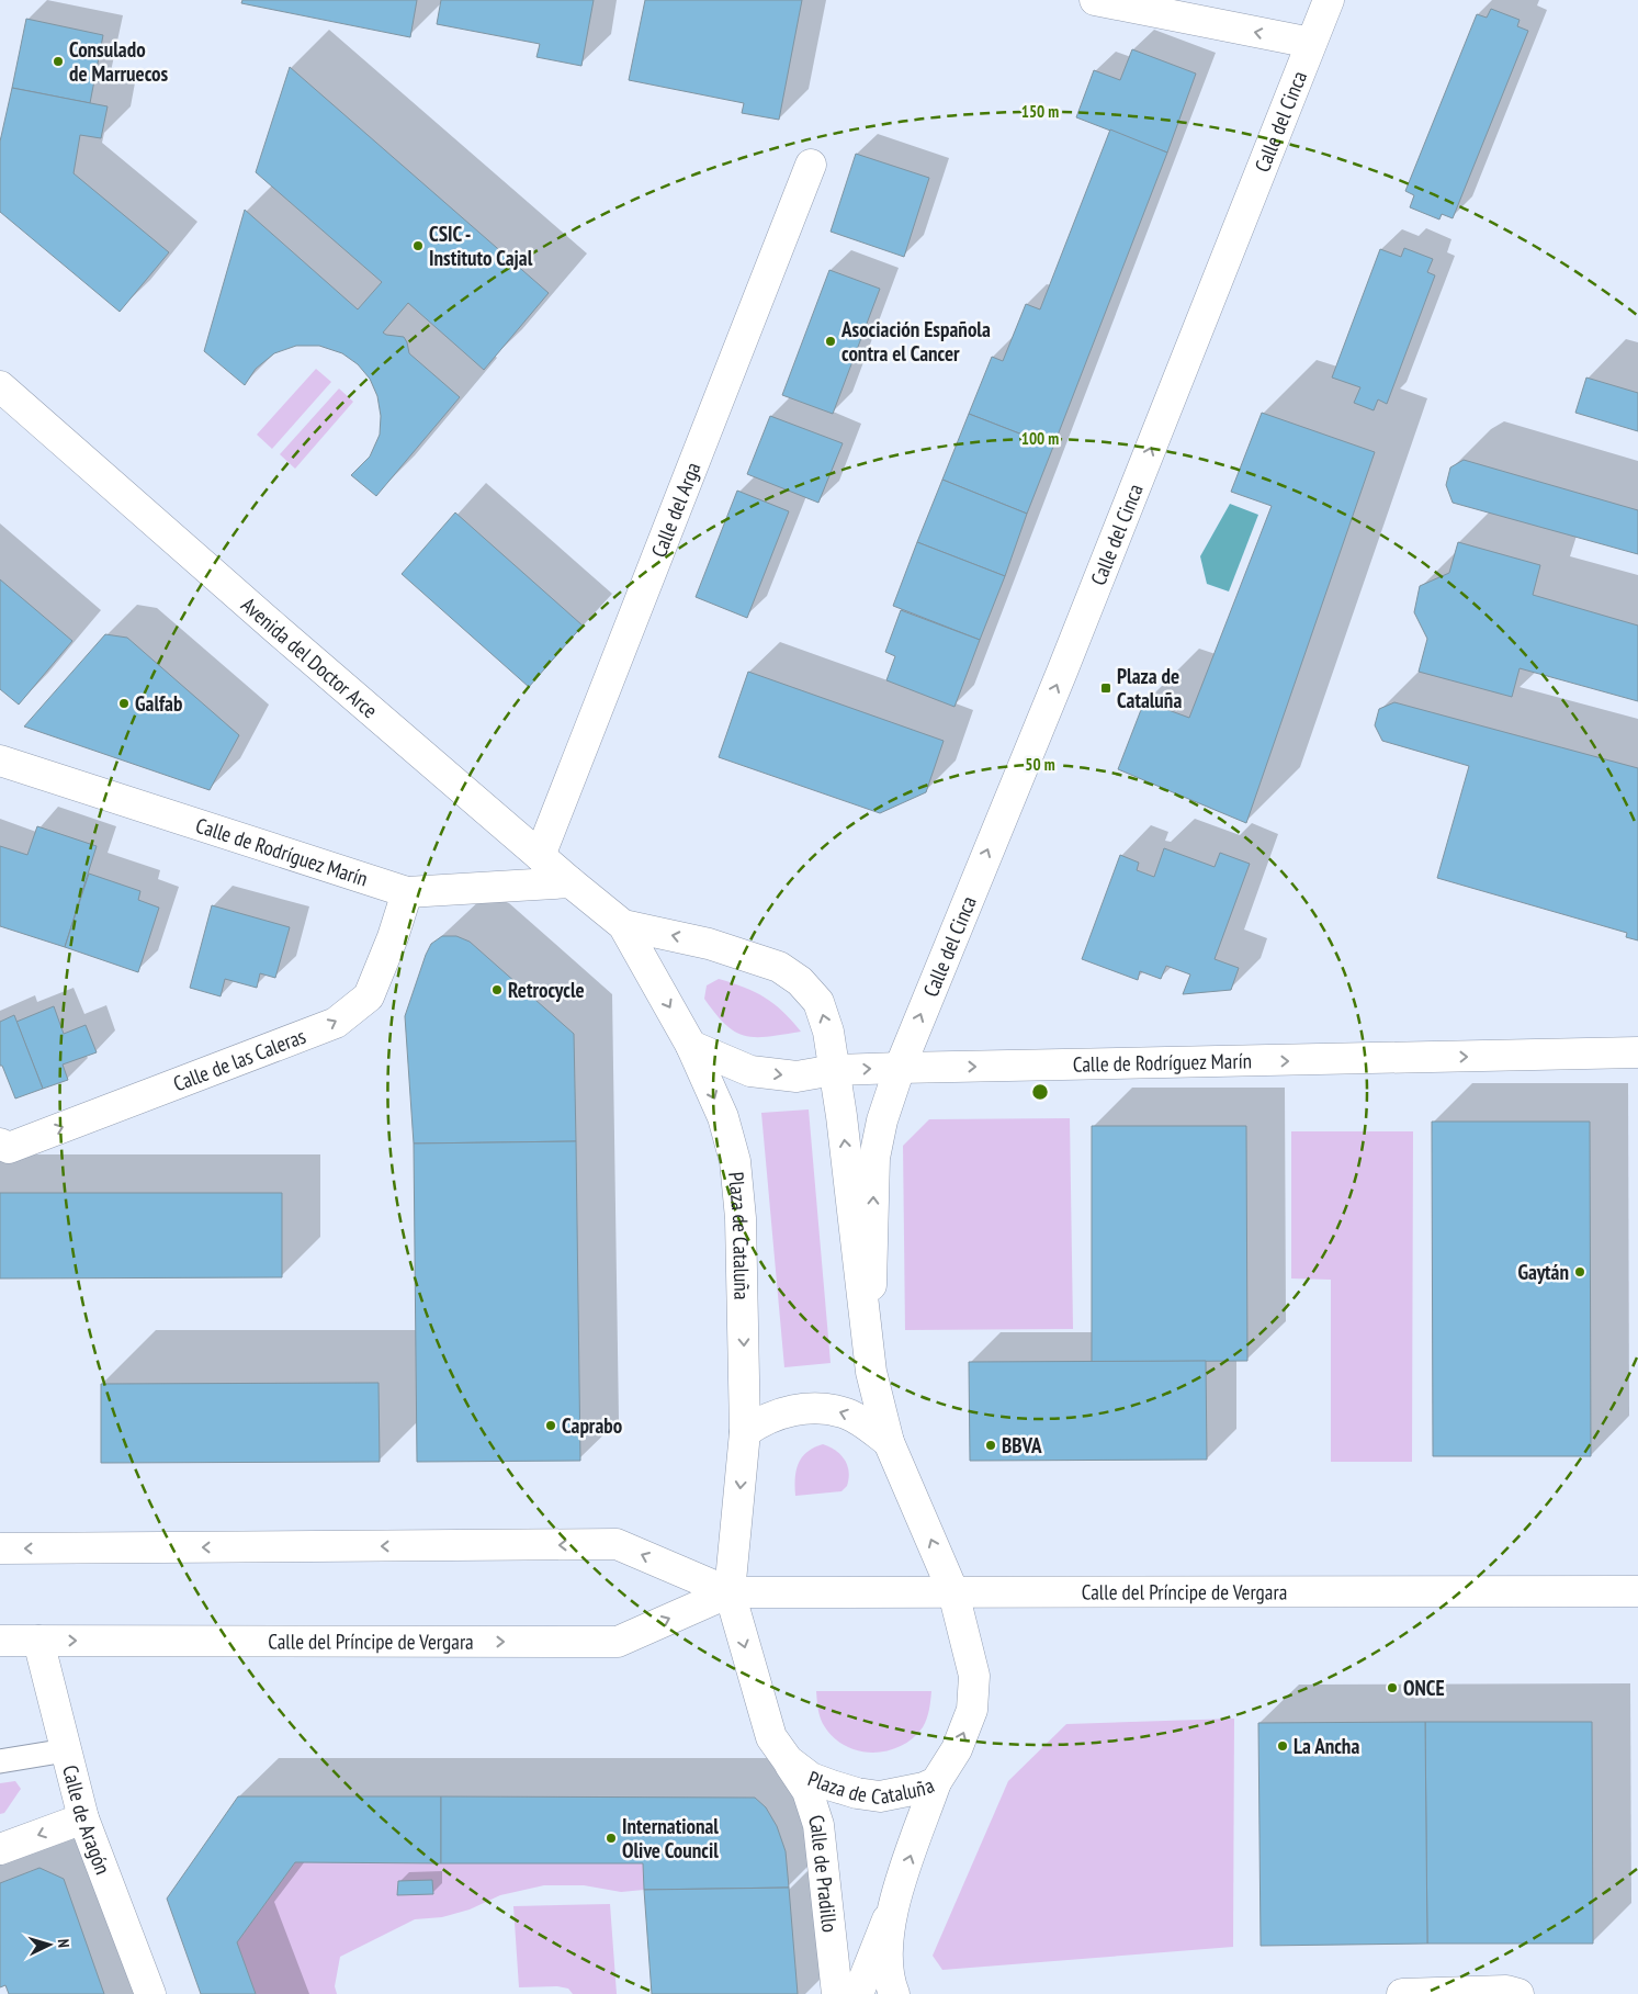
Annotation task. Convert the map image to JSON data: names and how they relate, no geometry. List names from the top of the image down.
{
  "streets": {
    "street": [
      "Calle del Cinca",
      "Calle del Arga",
      "Avenida del Doctor Arce",
      "Calle de Rodríguez Marín",
      "Calle de las Caleras",
      "Plaza de Cataluña",
      "Calle del Príncipe de Vergara",
      "Calle de Aragón",
      "Calle de Pradillo"
    ]
  },
  "crossings": [
    ["Calle del Cinca", "Calle de Rodríguez Marín"],
    ["Calle del Cinca", "Plaza de Cataluña"],
    ["Calle del Arga", "Avenida del Doctor Arce"],
    ["Avenida del Doctor Arce", "Calle de Rodríguez Marín"],
    ["Avenida del Doctor Arce", "Plaza de Cataluña"],
    ["Calle de Rodríguez Marín", "Calle de las Caleras"],
    ["Calle de Rodríguez Marín", "Plaza de Cataluña"],
    ["Plaza de Cataluña", "Calle del Príncipe de Vergara"],
    ["Plaza de Cataluña", "Calle de Pradillo"],
    ["Calle del Príncipe de Vergara", "Calle de Aragón"]
  ],
  "one_way": ["Calle del Cinca", "Calle de Rodríguez Marín", "Calle de las Caleras"],
  "places": {
    "other": [
      "Consulado de Marruecos",
      "CSIC - Instituto Cajal",
      "Asociación Española contra el Cancer",
      "Galfab",
      "Retrocycle",
      "Gaytán",
      "Caprabo",
      "BBVA",
      "ONCE",
      "La Ancha",
      "International Olive Council"
    ],
    "transit": ["Plaza de Cataluña"]
  },
  "north": "right",
  "rings": ["150 m", "100 m", "50 m"]
}
